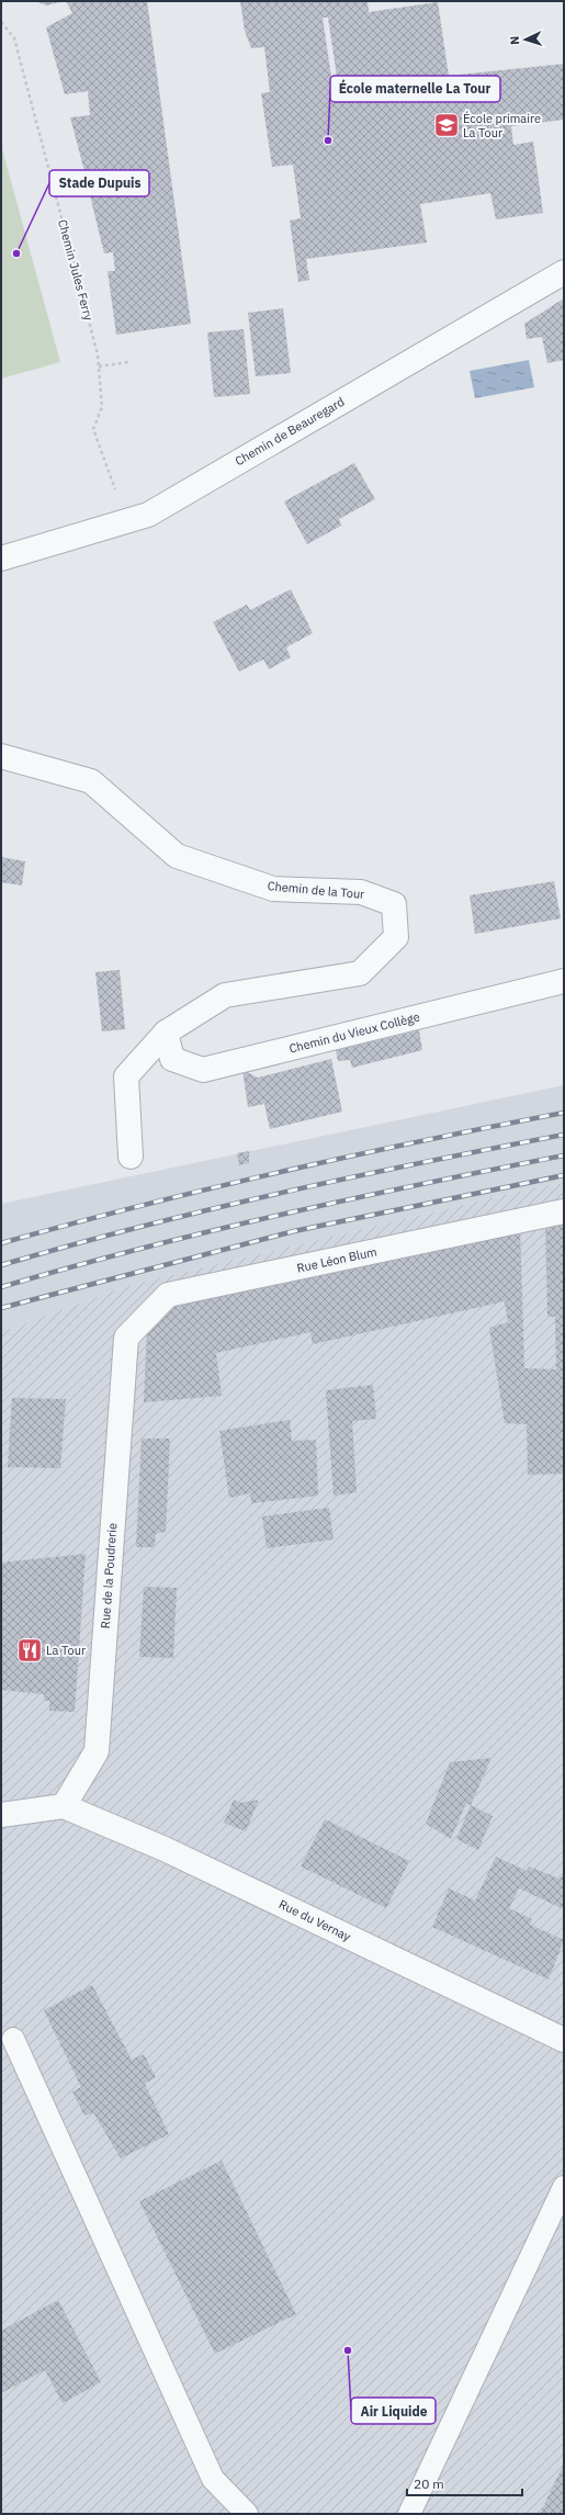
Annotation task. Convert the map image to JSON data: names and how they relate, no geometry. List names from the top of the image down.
{
  "streets": {
    "street": [
      "Chemin de Beauregard",
      "Chemin de la Tour",
      "Chemin du Vieux Collège",
      "Rue Léon Blum",
      "Rue de la Poudrerie",
      "Rue du Vernay"
    ],
    "path": ["Chemin Jules Ferry"]
  },
  "crossings": [
    ["Chemin Jules Ferry", "Chemin de Beauregard"],
    ["Chemin de la Tour", "Chemin du Vieux Collège"],
    ["Rue Léon Blum", "Rue de la Poudrerie"],
    ["Rue de la Poudrerie", "Rue du Vernay"]
  ],
  "places": {
    "school or university": ["École primaire La Tour"],
    "other": ["École maternelle La Tour", "Stade Dupuis", "Air Liquide"],
    "restaurant": ["La Tour"]
  },
  "scale_bar": "20 m",
  "north": "left"
}
